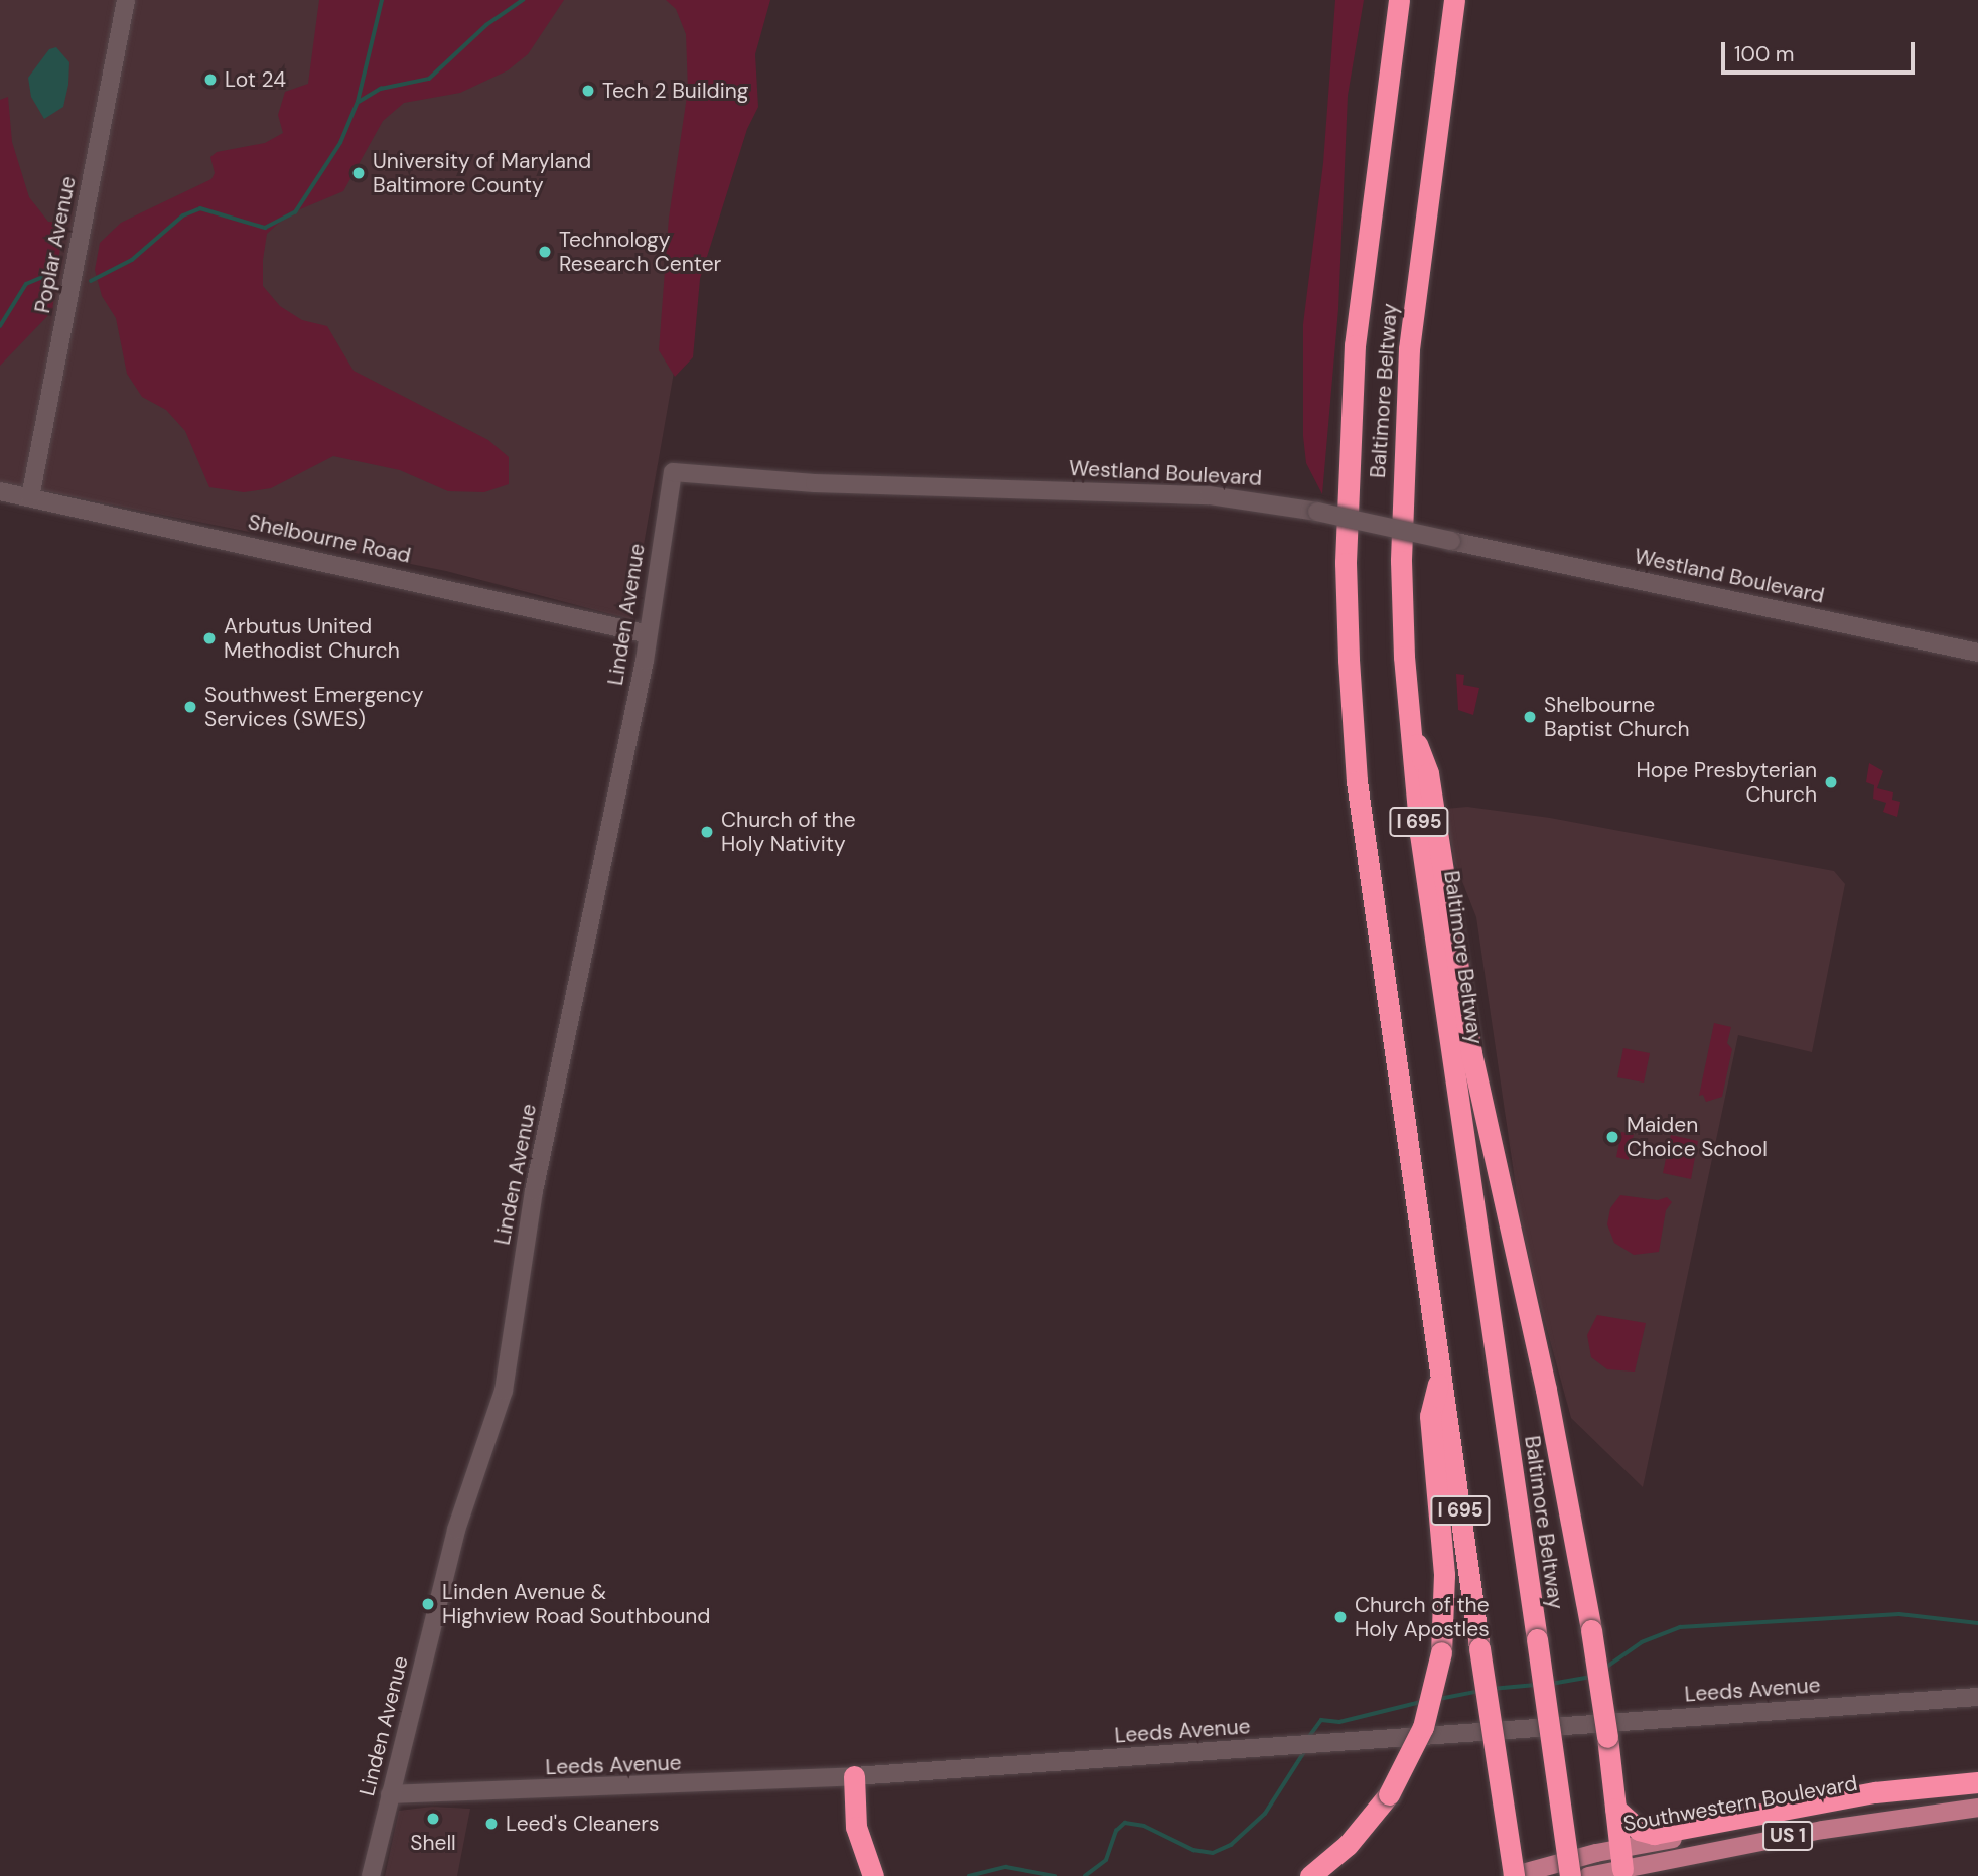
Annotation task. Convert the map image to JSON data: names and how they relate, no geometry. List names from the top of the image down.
{
  "streets": {
    "highway": ["Baltimore Beltway", "I 695"],
    "main road": ["Southwestern Boulevard", "US 1"],
    "street": [
      "Poplar Avenue",
      "Westland Boulevard",
      "Shelbourne Road",
      "Linden Avenue",
      "Leeds Avenue"
    ]
  },
  "crossings": [
    ["Poplar Avenue", "Shelbourne Road"],
    ["Baltimore Beltway", "Southwestern Boulevard"],
    ["Westland Boulevard", "Linden Avenue"],
    ["Shelbourne Road", "Linden Avenue"],
    ["Linden Avenue", "Leeds Avenue"]
  ],
  "places": [
    "Lot 24",
    "Tech 2 Building",
    "University of Maryland Baltimore County",
    "Technology Research Center",
    "Arbutus United Methodist Church",
    "Southwest Emergency Services (SWES)",
    "Shelbourne Baptist Church",
    "Hope Presbyterian Church",
    "Church of the Holy Nativity",
    "Maiden Choice School",
    "Linden Avenue & Highview Road Southbound",
    "Church of the Holy Apostles",
    "Shell",
    "Leed's Cleaners"
  ],
  "scale_bar": "100 m"
}
